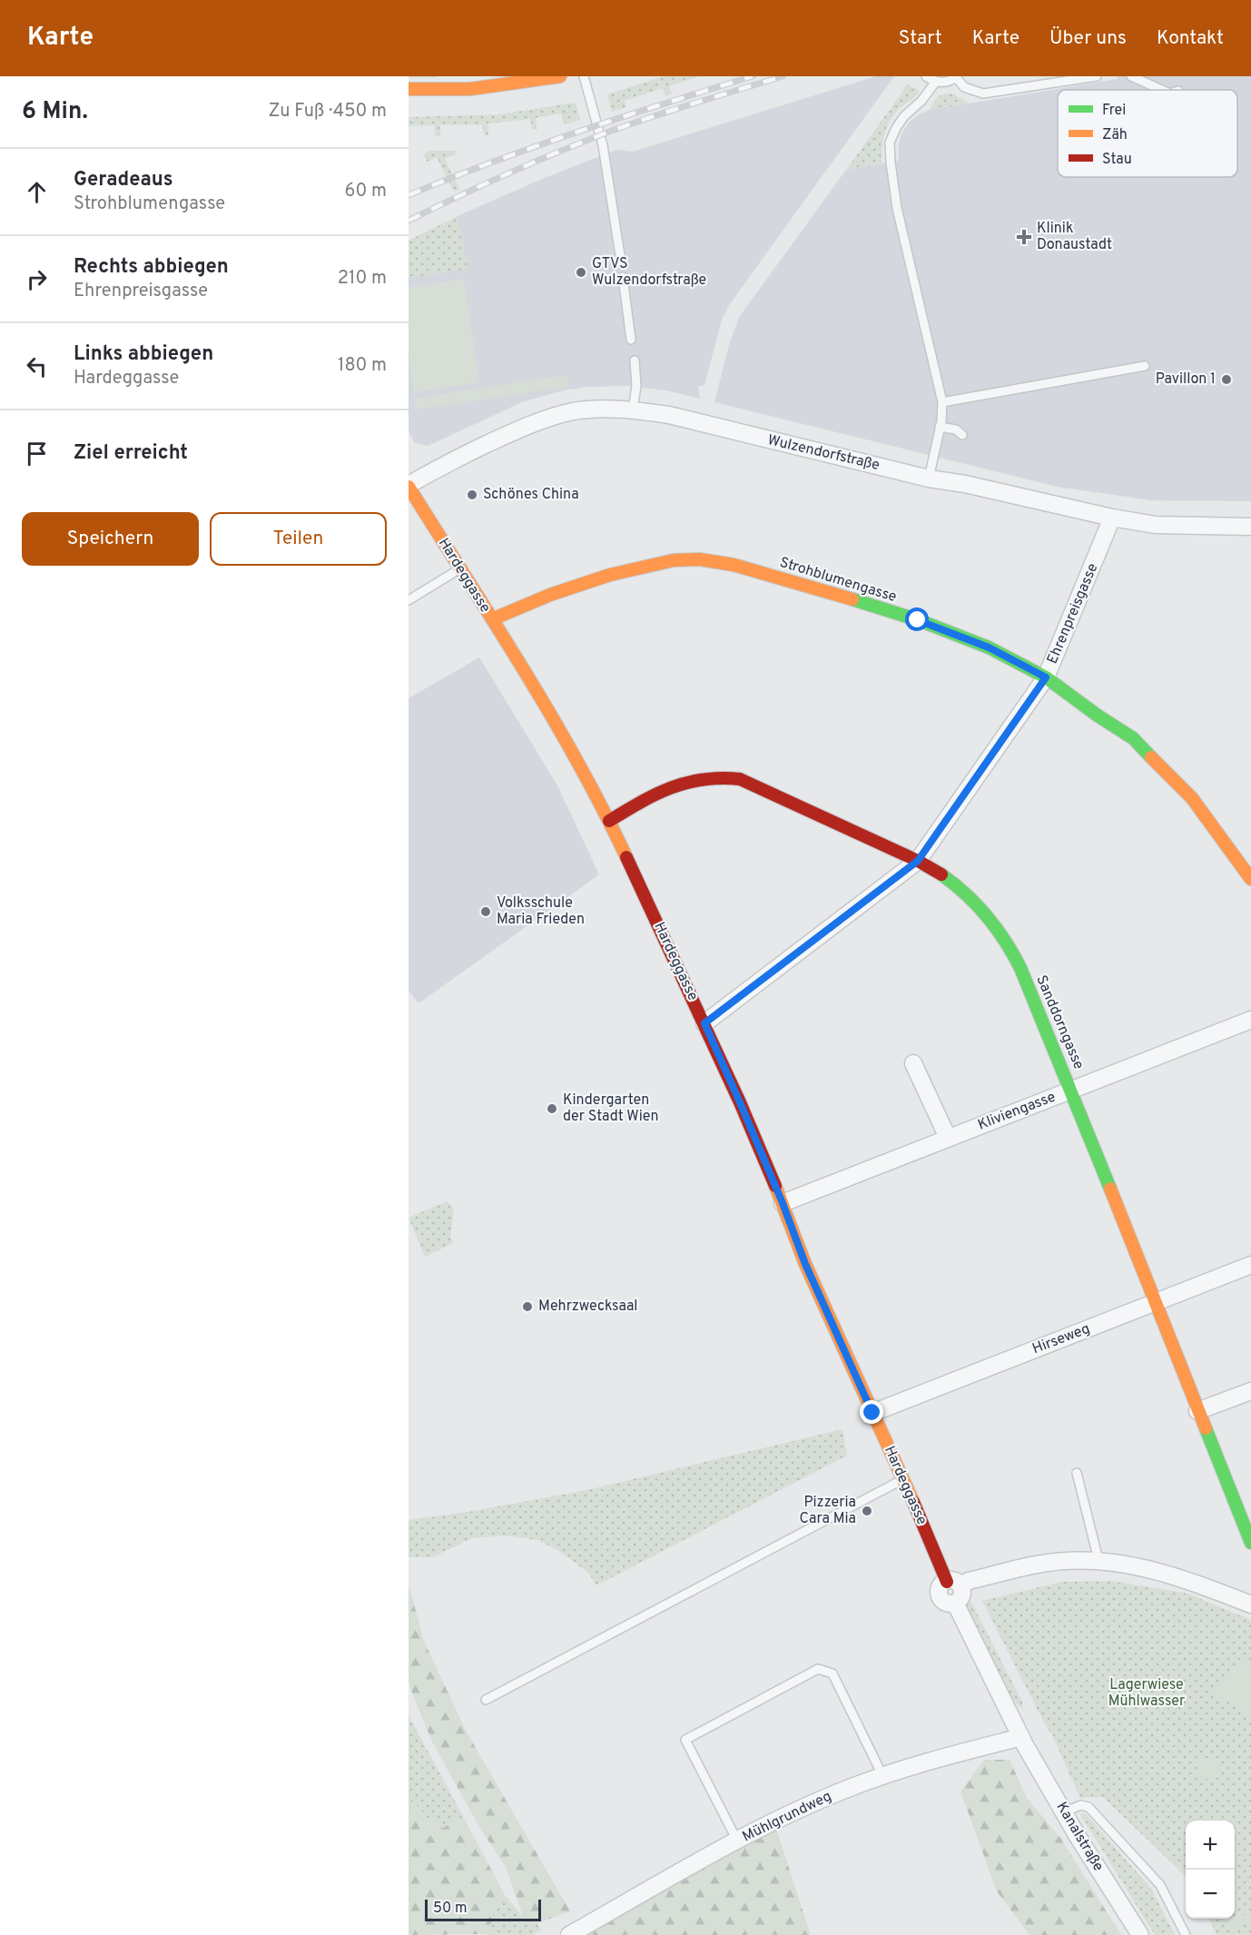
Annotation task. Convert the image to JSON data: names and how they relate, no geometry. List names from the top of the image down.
{
  "streets": {
    "street": [
      "Wulzendorfstraße",
      "Hardeggasse",
      "Strohblumengasse",
      "Ehrenpreisgasse",
      "Sanddorngasse",
      "Kliviengasse",
      "Hirseweg",
      "Mühlgrundweg",
      "Kanalstraße"
    ]
  },
  "crossings": [
    ["Wulzendorfstraße", "Hardeggasse"],
    ["Wulzendorfstraße", "Ehrenpreisgasse"],
    ["Hardeggasse", "Strohblumengasse"],
    ["Hardeggasse", "Ehrenpreisgasse"],
    ["Hardeggasse", "Sanddorngasse"],
    ["Hardeggasse", "Kliviengasse"],
    ["Hardeggasse", "Hirseweg"],
    ["Strohblumengasse", "Ehrenpreisgasse"],
    ["Ehrenpreisgasse", "Sanddorngasse"],
    ["Sanddorngasse", "Kliviengasse"],
    ["Sanddorngasse", "Hirseweg"],
    ["Mühlgrundweg", "Kanalstraße"]
  ],
  "parks": ["Lagerwiese Mühlwasser"],
  "places": {
    "health": ["Klinik Donaustadt"],
    "other": [
      "GTVS Wulzendorfstraße",
      "Pavillon 1",
      "Schönes China",
      "Volksschule Maria Frieden",
      "Kindergarten der Stadt Wien",
      "Mehrzwecksaal",
      "Pizzeria Cara Mia"
    ]
  },
  "legend": ["Frei", "Zäh", "Stau"],
  "scale_bar": "50 m",
  "page": {
    "header": "Karte",
    "nav": [
      "Start",
      "Karte",
      "Über uns",
      "Kontakt"
    ],
    "heading": ["6 Min.", "Zu Fuß · 450 m"],
    "list": [
      ["Geradeaus", "Strohblumengasse", "60 m"],
      ["Rechts abbiegen", "Ehrenpreisgasse", "210 m"],
      ["Links abbiegen", "Hardeggasse", "180 m"],
      "Ziel erreicht"
    ],
    "buttons": ["Speichern", "Teilen"],
    "map_buttons": ["+", "−"],
    "scale": "50 m"
  }
}
